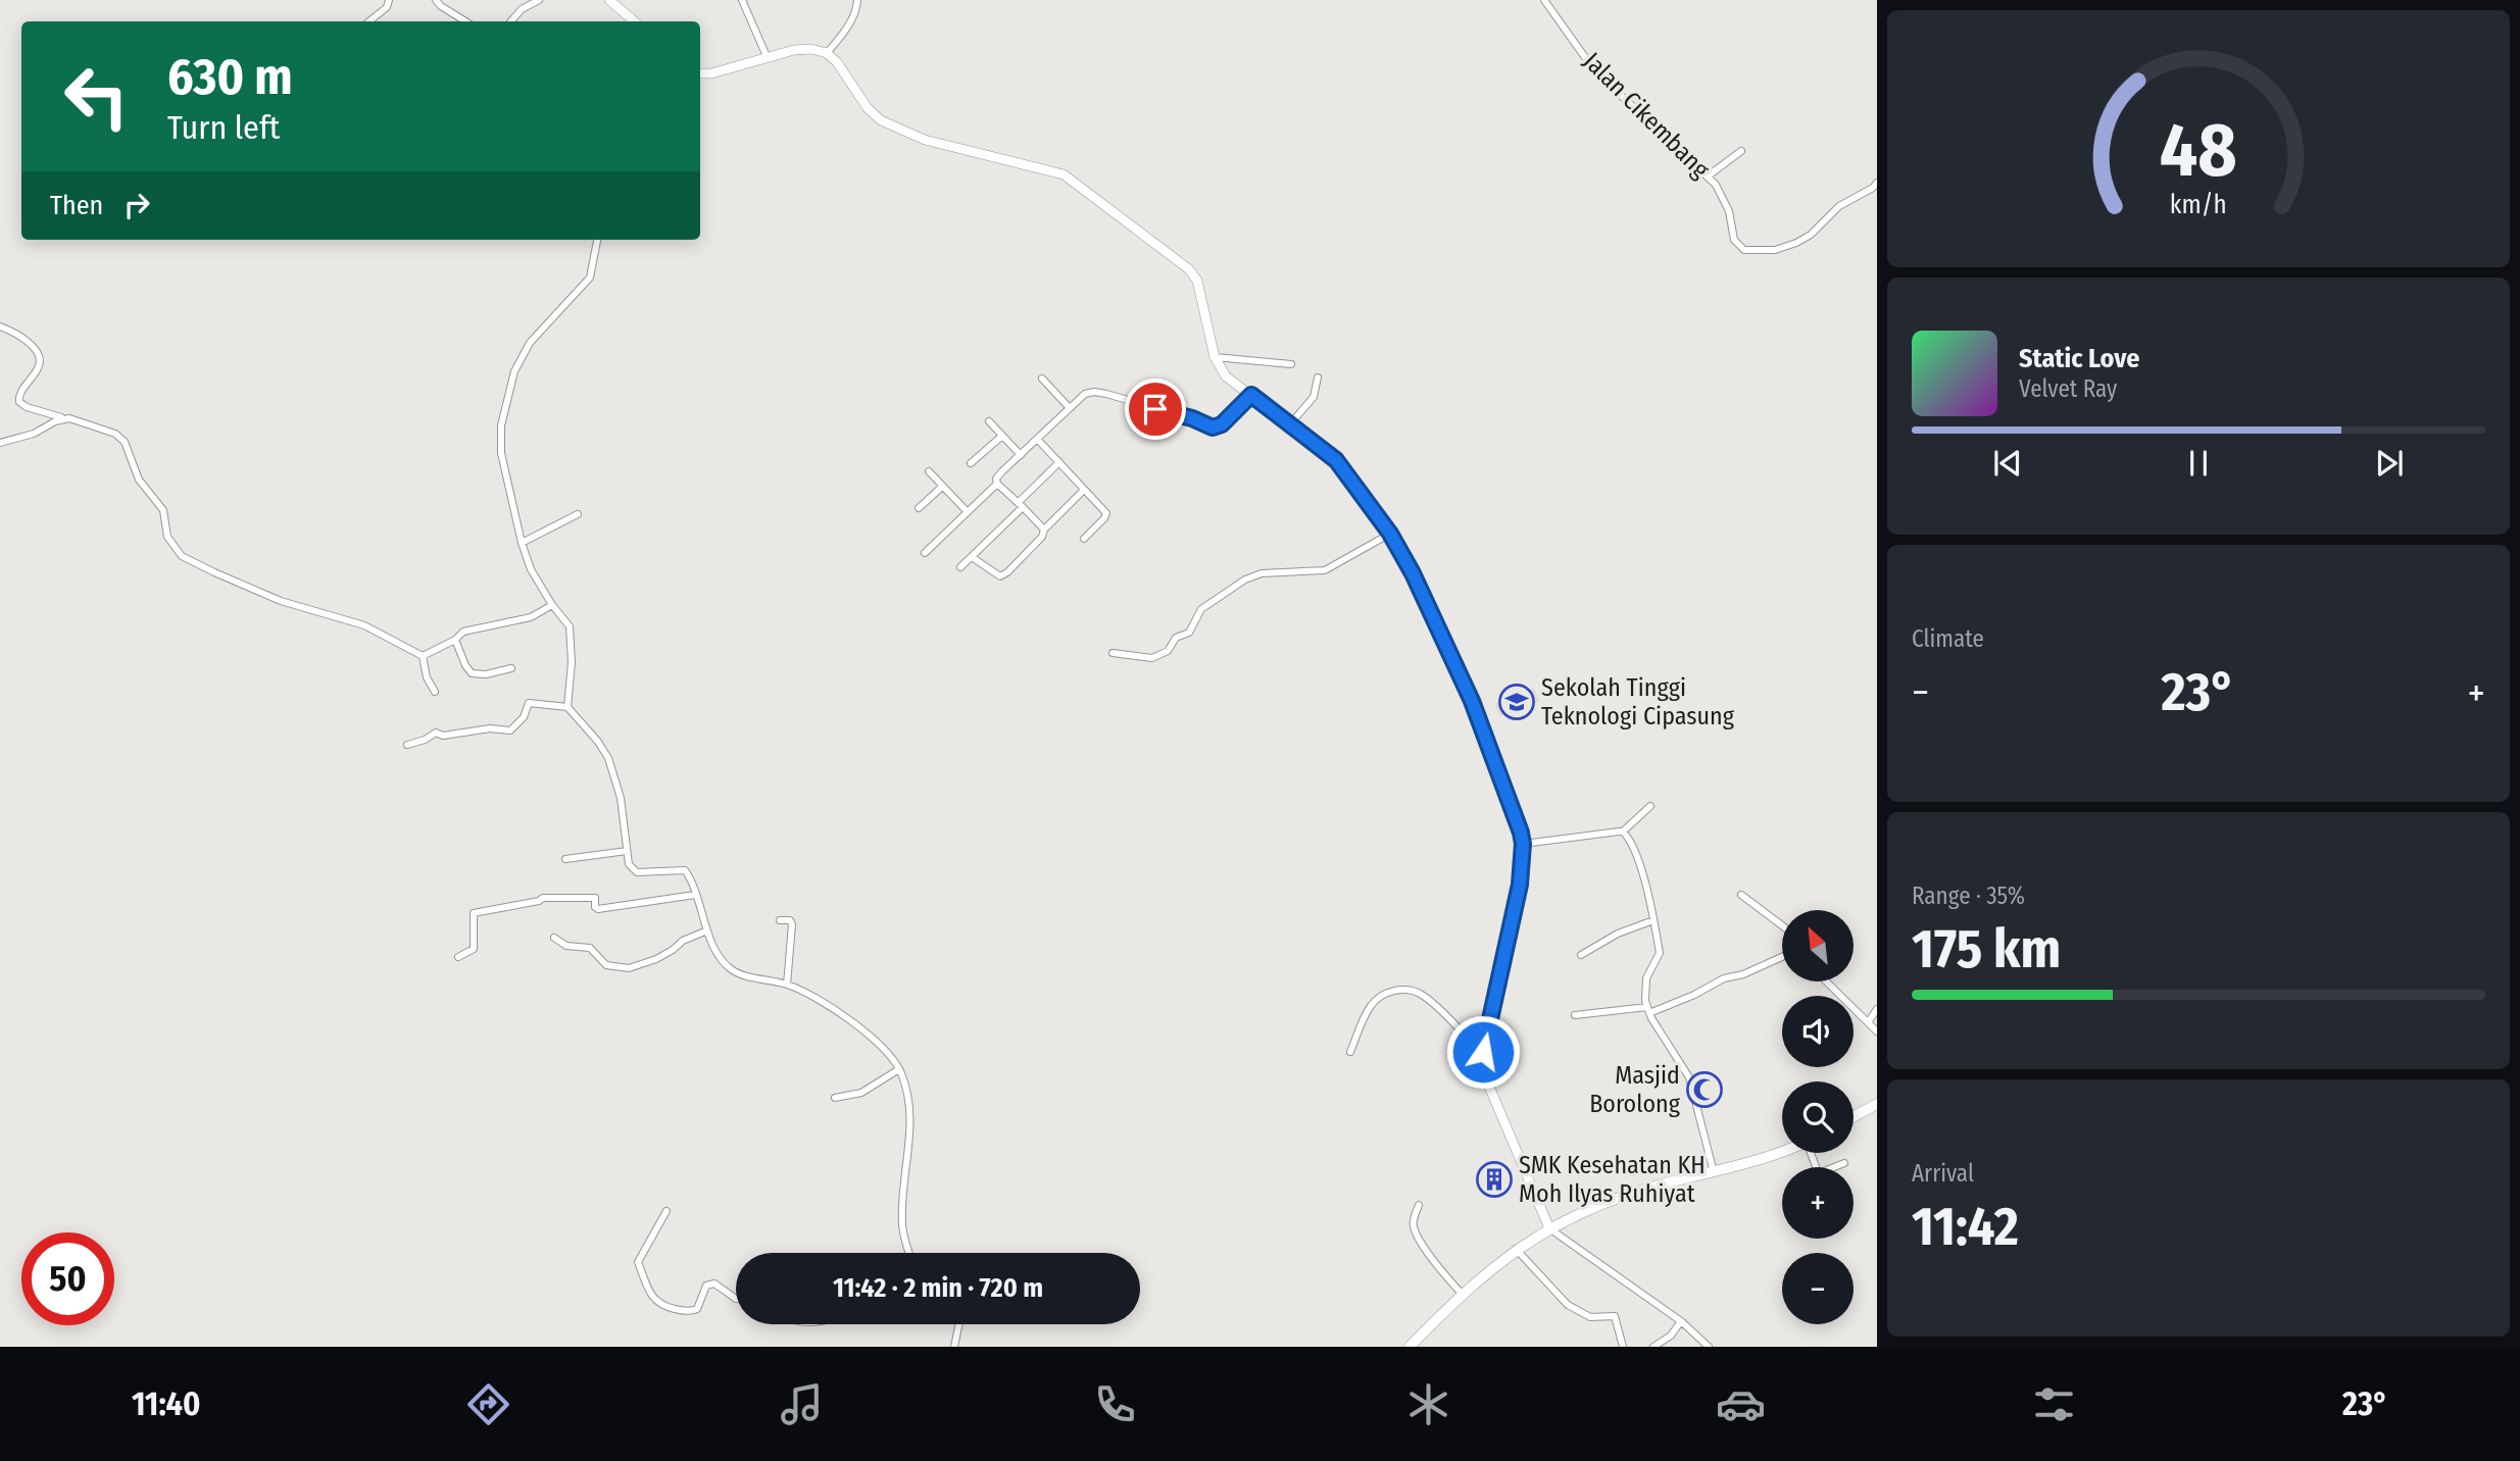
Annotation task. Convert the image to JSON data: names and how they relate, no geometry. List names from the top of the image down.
{
  "streets": {
    "street": ["Jalan Cikembang"]
  },
  "places": {
    "school or university": ["Sekolah Tinggi Teknologi Cipasung"],
    "mosque": ["Masjid Borolong"],
    "building": ["SMK Kesehatan KH Moh Ilyas Ruhiyat"]
  },
  "north": "top left",
  "page": {
    "turn": ["630 m", "Turn left"],
    "then": "Then",
    "song": ["Static Love", "Velvet Ray"],
    "tile": [
      "Climate",
      ["Range · 35%", "175 km"],
      ["Arrival", "11:42"]
    ],
    "heat": ["−", "23°", "+"],
    "map_buttons": ["+", "−"],
    "limit": "50",
    "trip": "11:42 · 2 min · 720 m",
    "tabs": ["11:40", "23°"],
    "gauge": ["48", "km/h"]
  }
}
